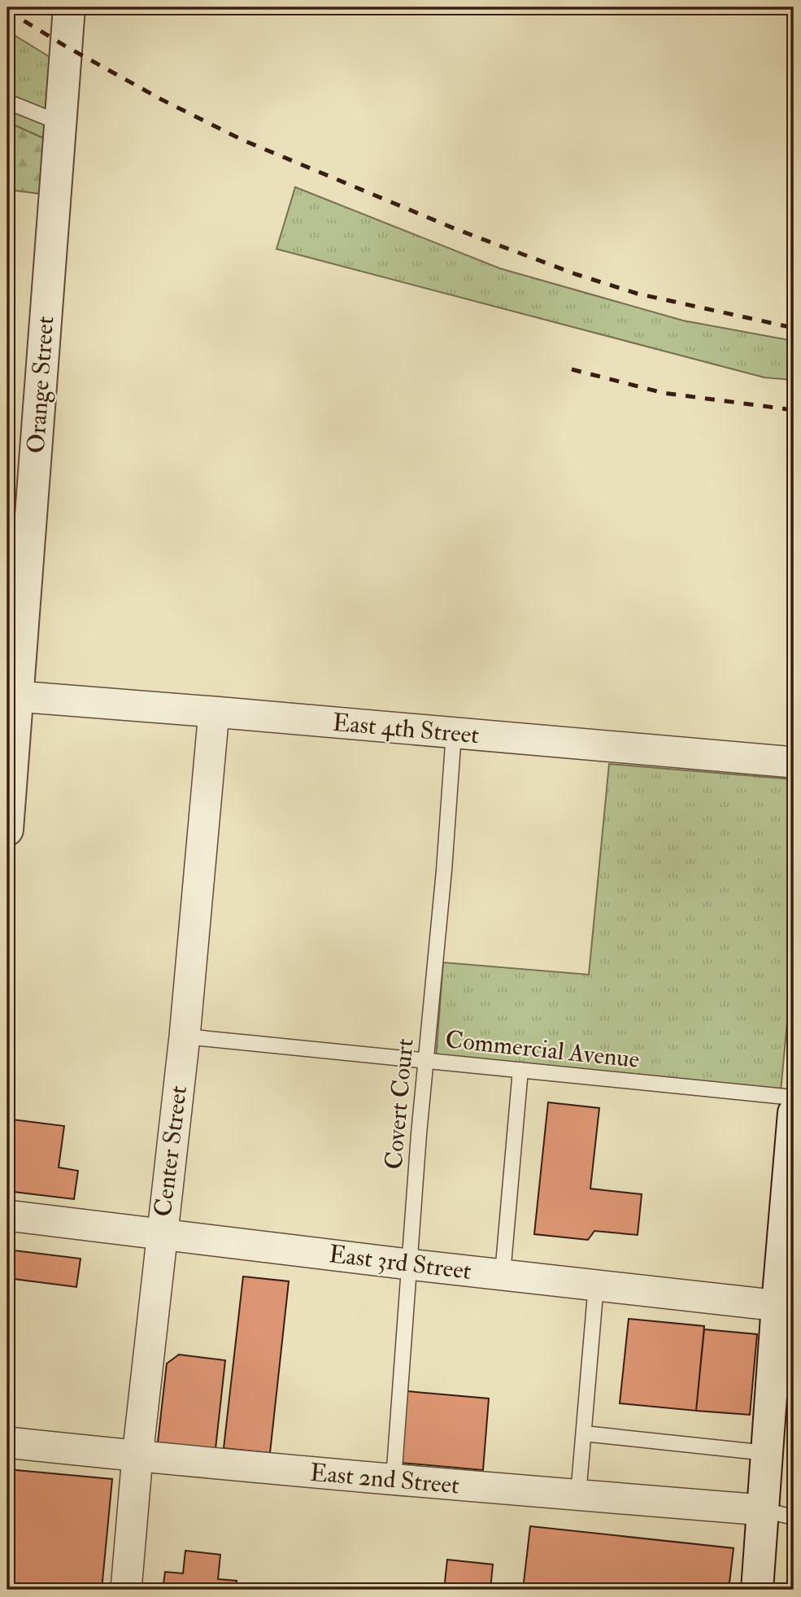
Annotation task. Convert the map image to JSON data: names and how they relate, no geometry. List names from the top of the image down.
{
  "streets": {
    "street": [
      "Orange Street",
      "East 4th Street",
      "Center Street",
      "East 3rd Street",
      "East 2nd Street"
    ],
    "lane": ["Commercial Avenue", "Covert Court"]
  },
  "crossings": [
    ["Orange Street", "East 4th Street"],
    ["East 4th Street", "Covert Court"],
    ["East 4th Street", "Center Street"],
    ["Commercial Avenue", "Covert Court"],
    ["Commercial Avenue", "Center Street"],
    ["Covert Court", "East 3rd Street"],
    ["Covert Court", "East 2nd Street"],
    ["Center Street", "East 3rd Street"],
    ["Center Street", "East 2nd Street"]
  ]
}
